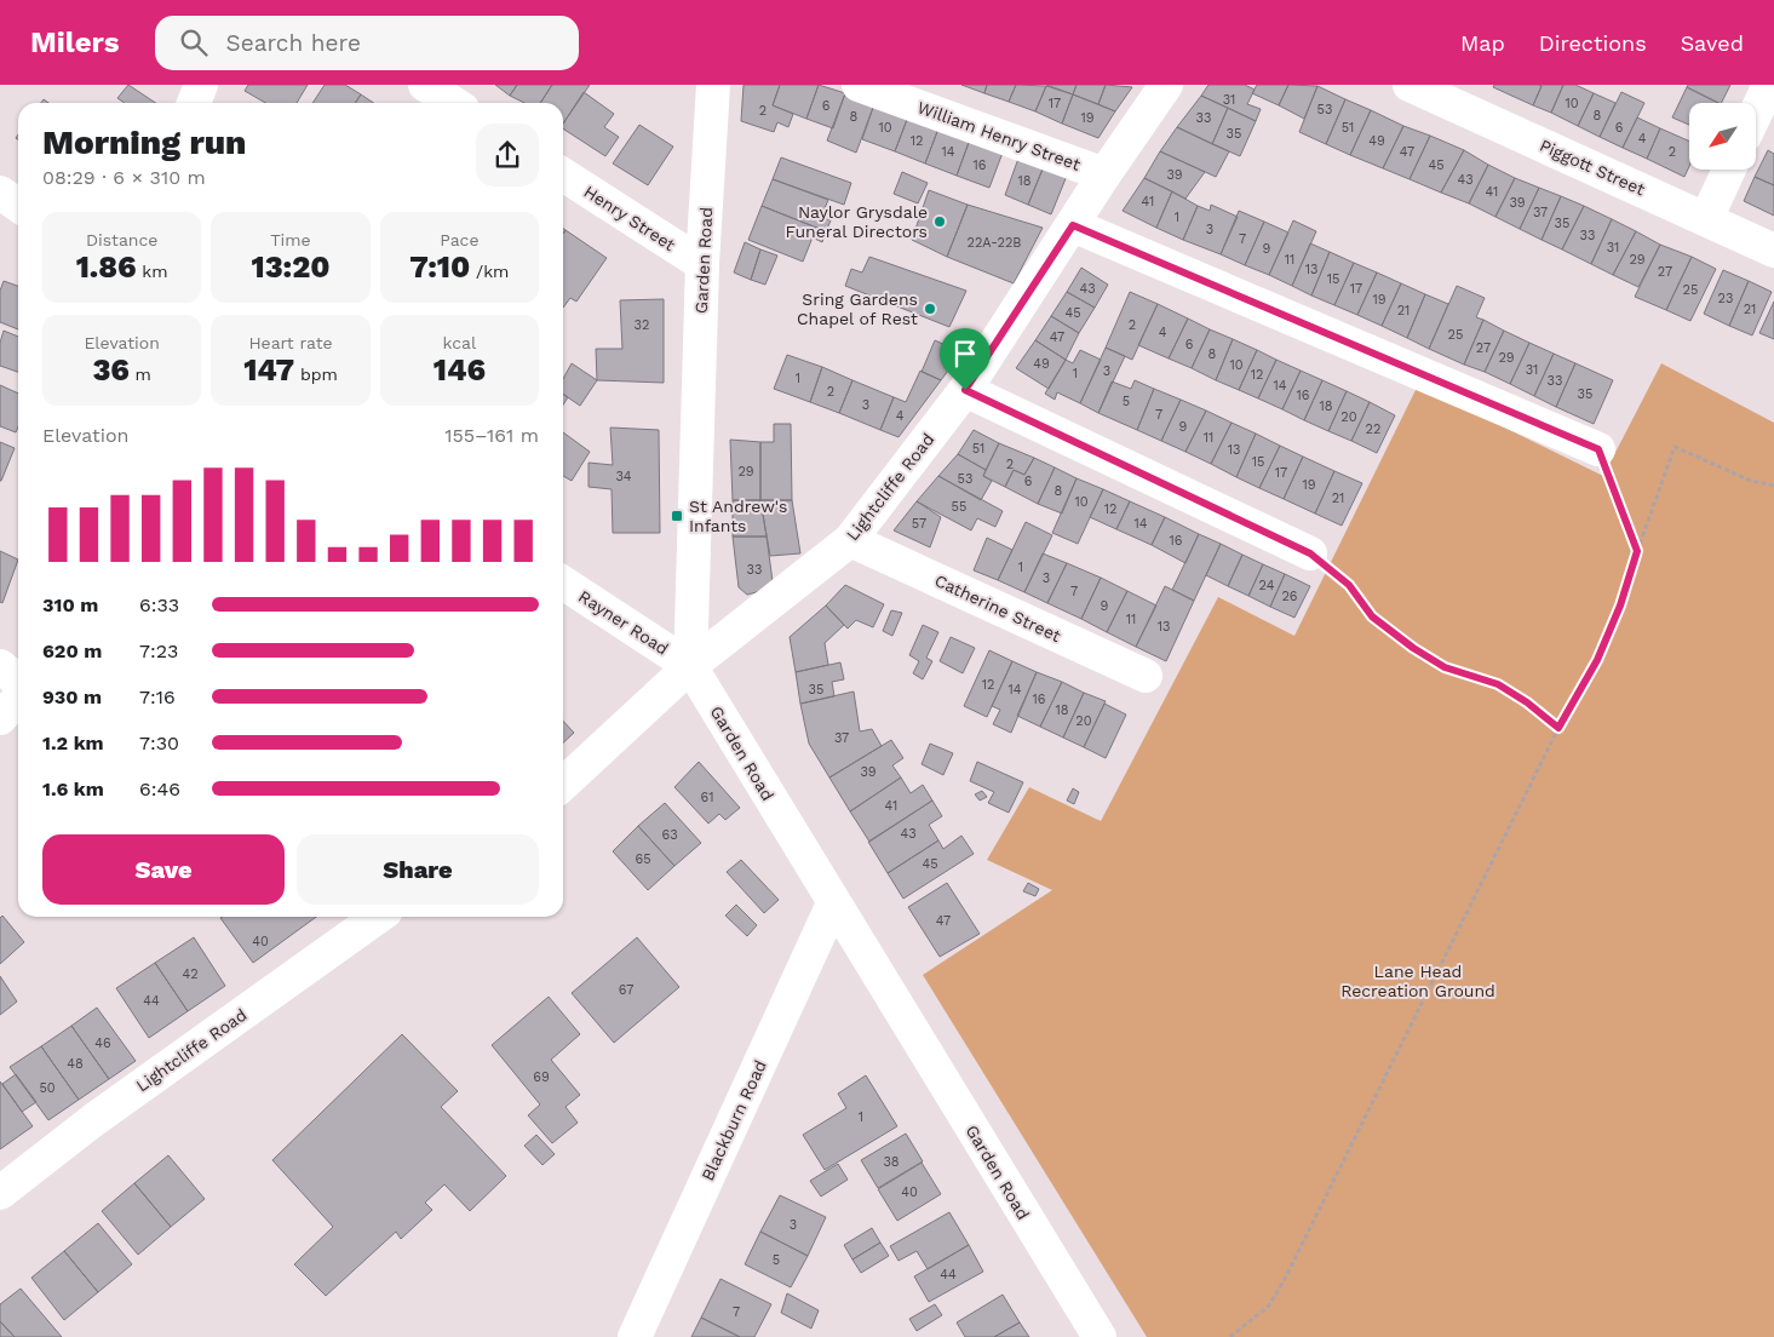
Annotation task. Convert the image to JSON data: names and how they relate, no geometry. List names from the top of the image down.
{
  "streets": {
    "street": [
      "William Henry Street",
      "Piggott Street",
      "Henry Street",
      "Garden Road",
      "Lightcliffe Road",
      "Catherine Street",
      "Rayner Road",
      "Blackburn Road"
    ]
  },
  "crossings": [
    ["William Henry Street", "Lightcliffe Road"],
    ["Henry Street", "Garden Road"],
    ["Garden Road", "Lightcliffe Road"],
    ["Garden Road", "Rayner Road"],
    ["Garden Road", "Blackburn Road"],
    ["Lightcliffe Road", "Catherine Street"],
    ["Lightcliffe Road", "Rayner Road"]
  ],
  "parks": ["Lane Head Recreation Ground"],
  "places": {
    "other": ["Naylor Grysdale Funeral Directors", "Sring Gardens Chapel of Rest"],
    "transit": ["St Andrew's Infants"]
  },
  "house_numbers": [
    "31",
    "17",
    "10",
    "6",
    "53",
    "2",
    "8",
    "8",
    "19",
    "33",
    "10",
    "51",
    "6",
    "35",
    "4",
    "12",
    "49",
    "14",
    "47",
    "2",
    "16",
    "45",
    "39",
    "43",
    "18",
    "41",
    "41",
    "39",
    "37",
    "1",
    "35",
    "3",
    "33",
    "7",
    "22A-22B",
    "31",
    "9",
    "11",
    "29",
    "13",
    "27",
    "15",
    "43",
    "17",
    "25",
    "23",
    "19",
    "21",
    "21",
    "45",
    "32",
    "2",
    "4",
    "25",
    "47",
    "6",
    "27",
    "8",
    "29",
    "49",
    "10",
    "31",
    "3",
    "1",
    "12",
    "1",
    "33",
    "14",
    "2",
    "35",
    "16",
    "5",
    "3",
    "18",
    "7",
    "4",
    "20",
    "9",
    "22",
    "11",
    "51",
    "13",
    "15",
    "2",
    "29",
    "17",
    "34",
    "53",
    "6",
    "19",
    "8",
    "21",
    "10",
    "55",
    "12",
    "57",
    "14",
    "16",
    "1",
    "33",
    "3",
    "24",
    "7",
    "26",
    "9",
    "11",
    "13",
    "12",
    "35",
    "14",
    "16",
    "18",
    "20",
    "37",
    "39",
    "61",
    "41",
    "43",
    "63",
    "65",
    "45",
    "47",
    "40",
    "42",
    "67",
    "44",
    "46",
    "48",
    "69",
    "50",
    "1",
    "38",
    "40",
    "3",
    "5",
    "44",
    "7"
  ],
  "north": "bottom left",
  "page": {
    "header": "Milers",
    "search": "Search here",
    "nav": ["Map", "Directions", "Saved"],
    "heading": ["Morning run", "08:29 · 6 × 310 m"],
    "stats": [
      ["Distance", "1.86 km"],
      ["Time", "13:20"],
      ["Pace", "7:10 /km"],
      ["Elevation", "36 m"],
      ["Heart rate", "147 bpm"],
      ["kcal", "146"]
    ],
    "chart": ["Elevation", "155–161 m"],
    "list": [
      {
        "name": "310 m",
        "note": "6:33"
      },
      {
        "name": "620 m",
        "note": "7:23"
      },
      {
        "name": "930 m",
        "note": "7:16"
      },
      {
        "name": "1.2 km",
        "note": "7:30"
      },
      {
        "name": "1.6 km",
        "note": "6:46"
      }
    ],
    "buttons": ["Save", "Share"]
  }
}
